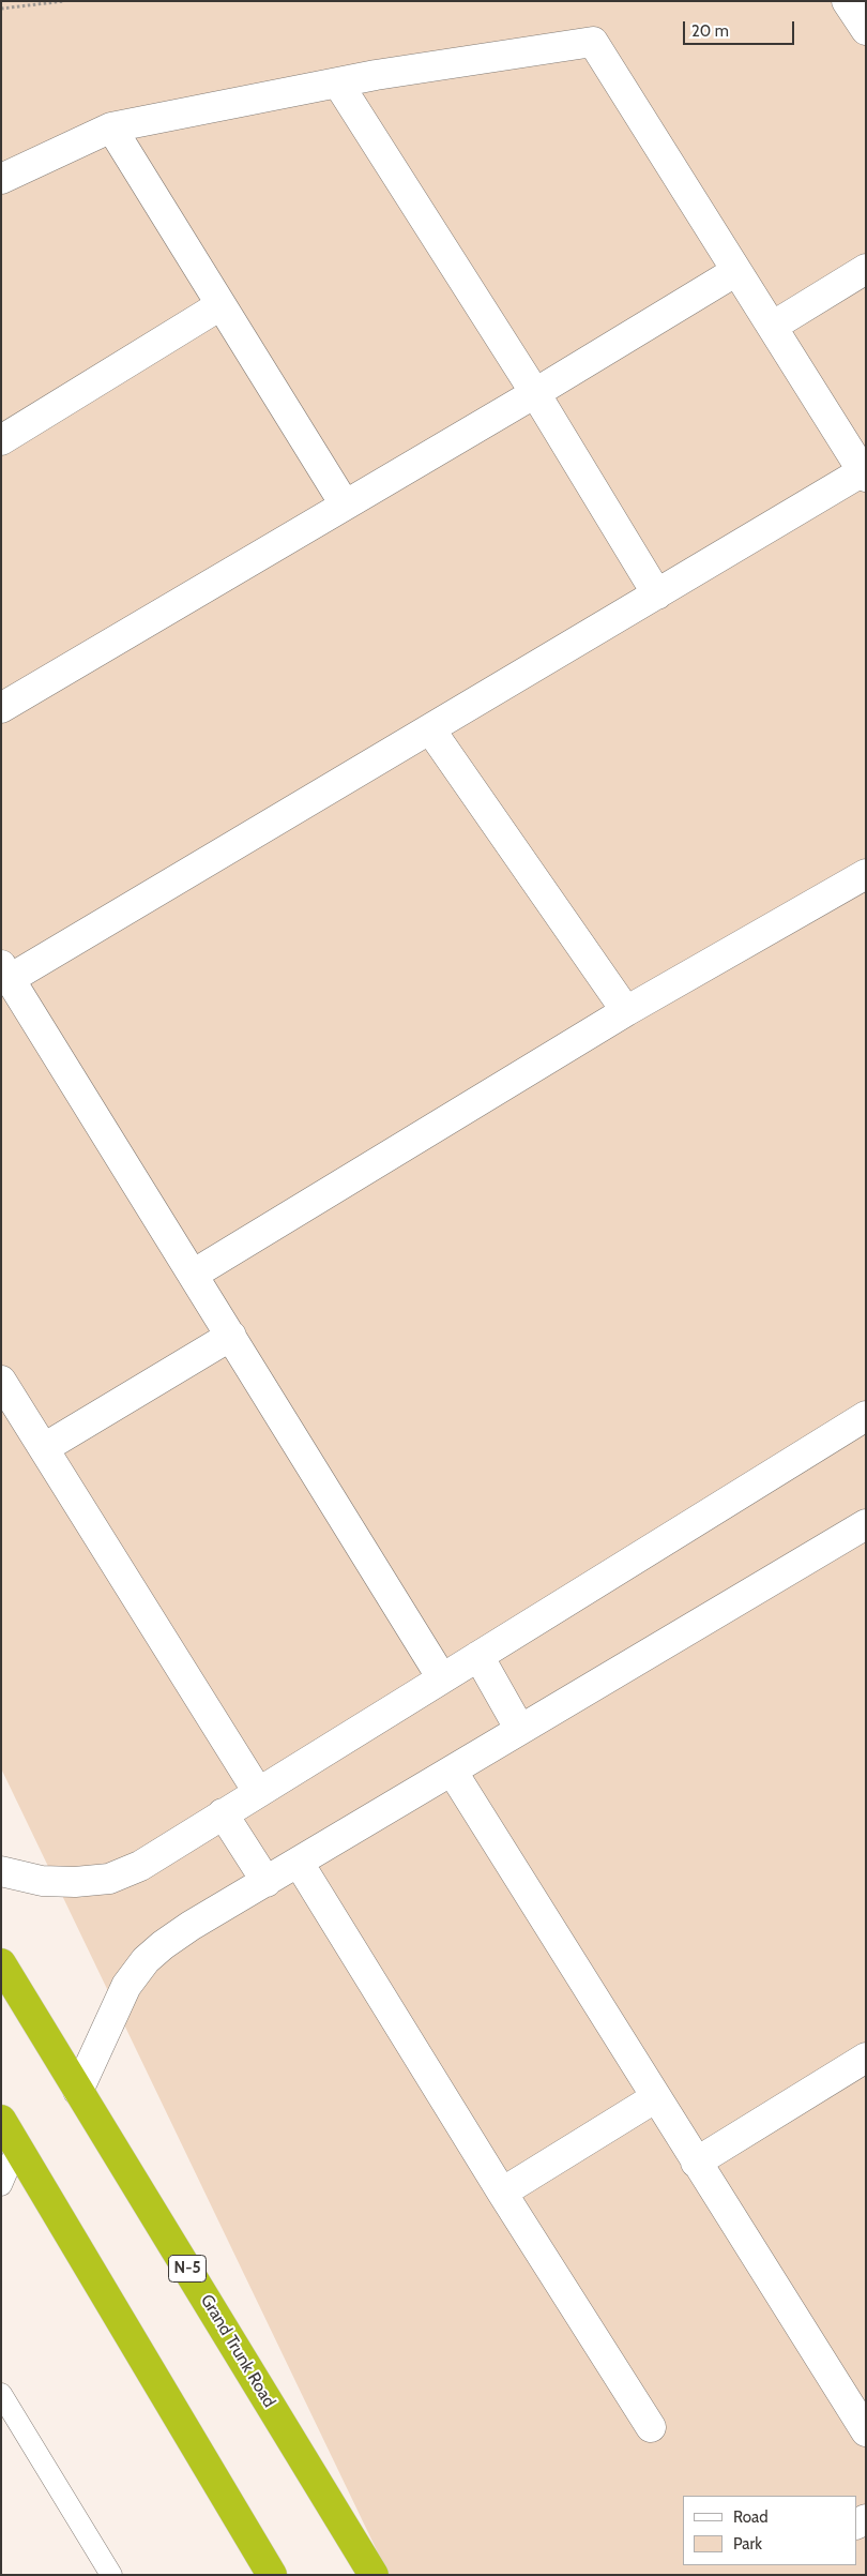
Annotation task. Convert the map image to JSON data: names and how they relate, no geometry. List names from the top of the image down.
{
  "streets": {
    "highway": ["N-5", "Grand Trunk Road"]
  },
  "legend": ["Road", "Park"],
  "scale_bar": "20 m"
}
